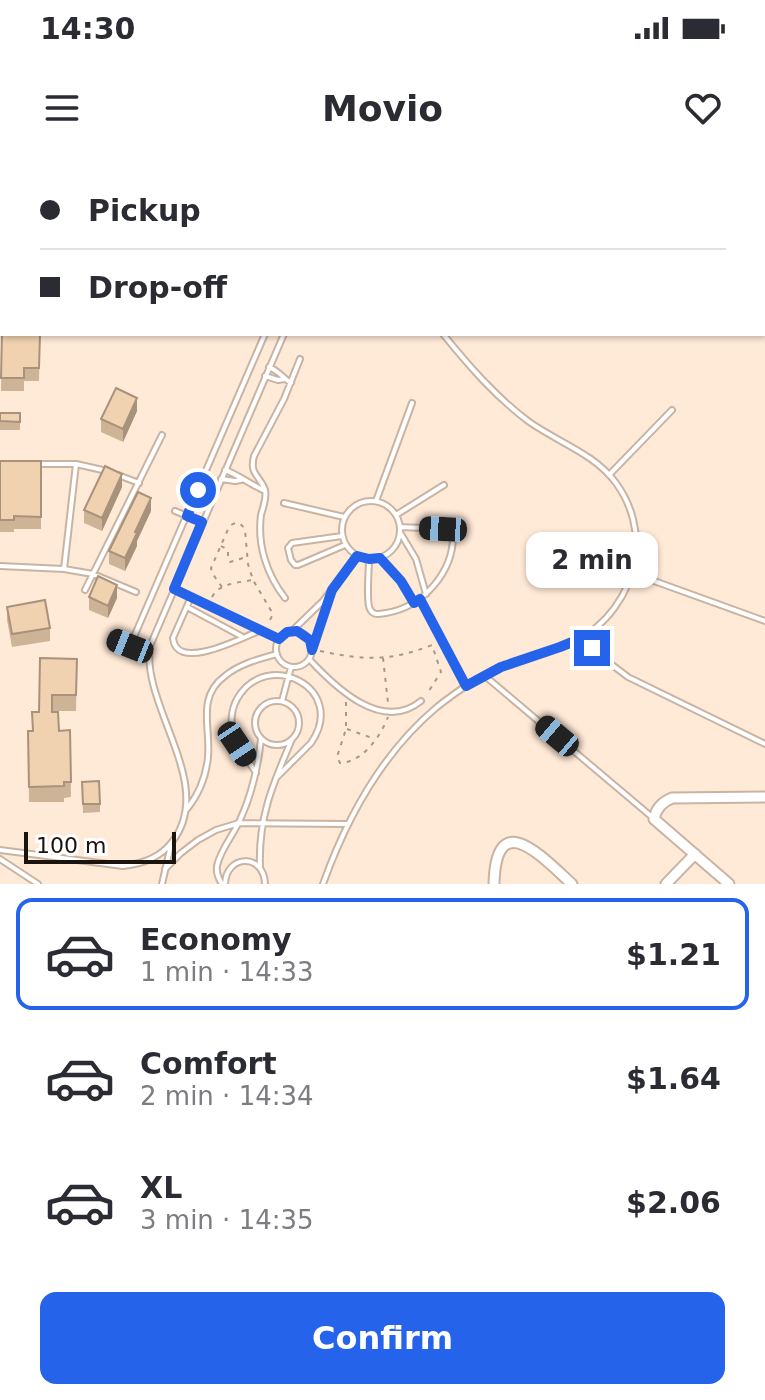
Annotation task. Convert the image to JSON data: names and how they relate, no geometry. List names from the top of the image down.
{
  "scale_bar": "100 m",
  "page": {
    "status": "14:30",
    "header": "Movio",
    "banner": ["Pickup", "Drop-off"],
    "bubble": "2 min",
    "scale": "100 m",
    "list": [
      {
        "name": "Economy",
        "note": "1 min · 14:33",
        "value": "$1.21"
      },
      {
        "name": "Comfort",
        "note": "2 min · 14:34",
        "value": "$1.64"
      },
      {
        "name": "XL",
        "note": "3 min · 14:35",
        "value": "$2.06"
      }
    ],
    "buttons": "Confirm"
  }
}
